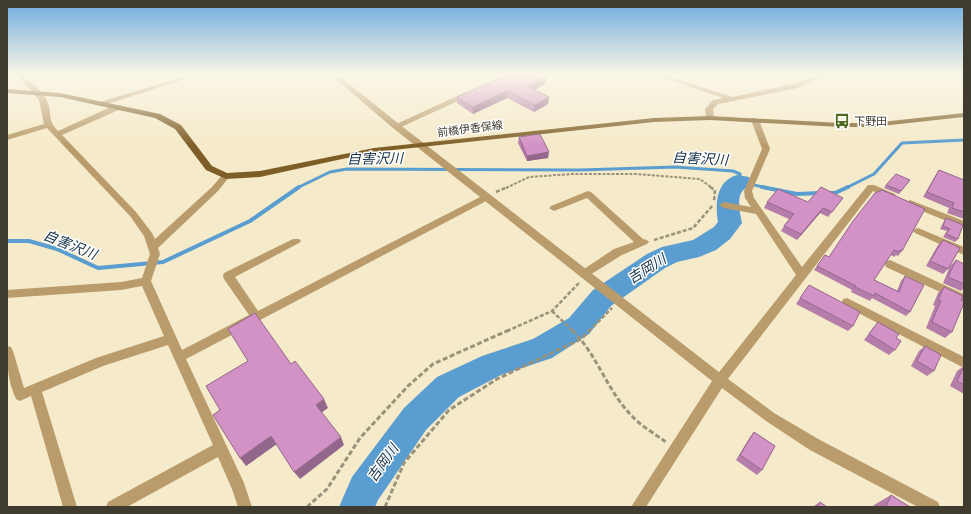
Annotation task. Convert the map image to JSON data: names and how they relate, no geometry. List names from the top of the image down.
{
  "streets": {
    "main road": ["前橋伊香保線"]
  },
  "water": ["自害沢川", "吉岡川"],
  "places": {
    "bus stop": ["下野田"]
  }
}
